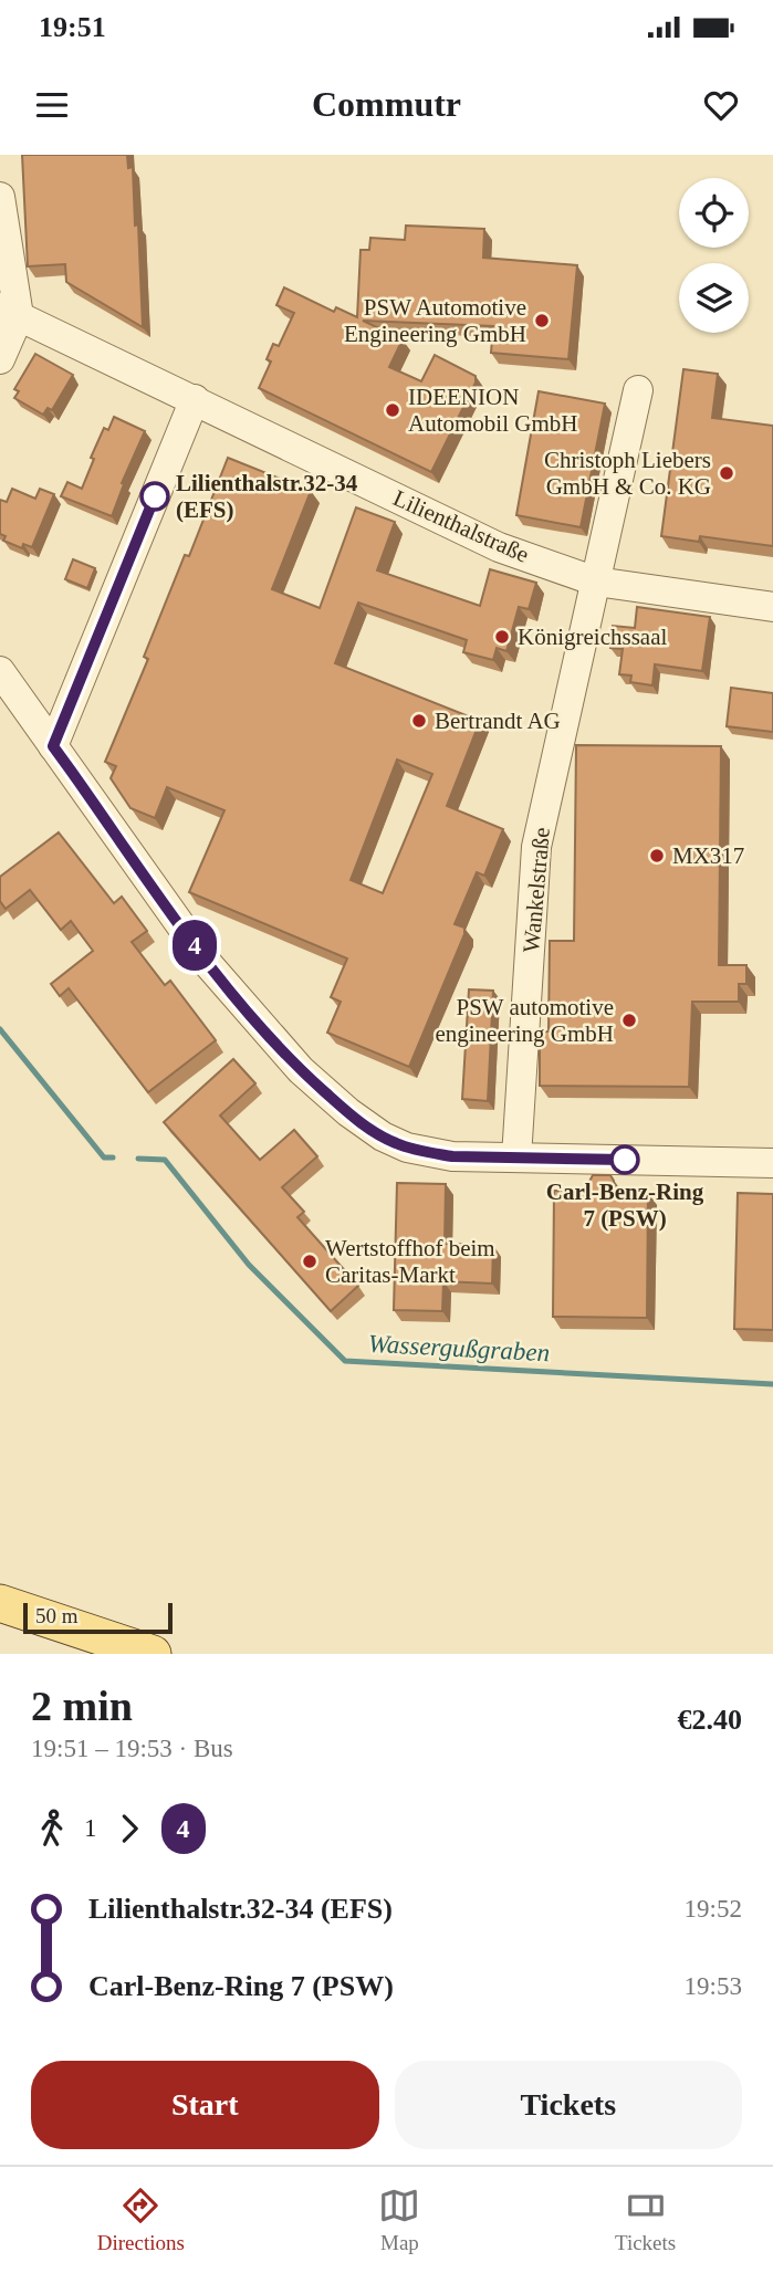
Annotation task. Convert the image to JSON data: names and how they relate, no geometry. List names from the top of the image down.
{
  "streets": {
    "street": ["Lilienthalstraße", "Wankelstraße"]
  },
  "crossings": [
    ["Lilienthalstraße", "Wankelstraße"]
  ],
  "water": ["Wassergußgraben"],
  "places": [
    "PSW Automotive Engineering GmbH",
    "IDEENION Automobil GmbH",
    "Christoph Liebers GmbH & Co. KG",
    "Lilienthalstr.32-34 (EFS)",
    "Königreichssaal",
    "Bertrandt AG",
    "MX317",
    "PSW automotive engineering GmbH",
    "Carl-Benz-Ring 7 (PSW)",
    "Wertstoffhof beim Caritas-Markt"
  ],
  "lines": ["bus line 4"],
  "scale_bar": "50 m",
  "page": {
    "status": "19:51",
    "header": "Commutr",
    "on_map": "4",
    "scale": "50 m",
    "heading": ["2 min", "19:51 – 19:53 · Bus", "€2.40"],
    "legs": ["1", "4"],
    "list": [
      {
        "name": "Lilienthalstr.32-34 (EFS)",
        "value": "19:52"
      },
      {
        "name": "Carl-Benz-Ring 7 (PSW)",
        "value": "19:53"
      }
    ],
    "buttons": ["Start", "Tickets"],
    "tabs": ["Directions", "Map", "Tickets"]
  }
}
